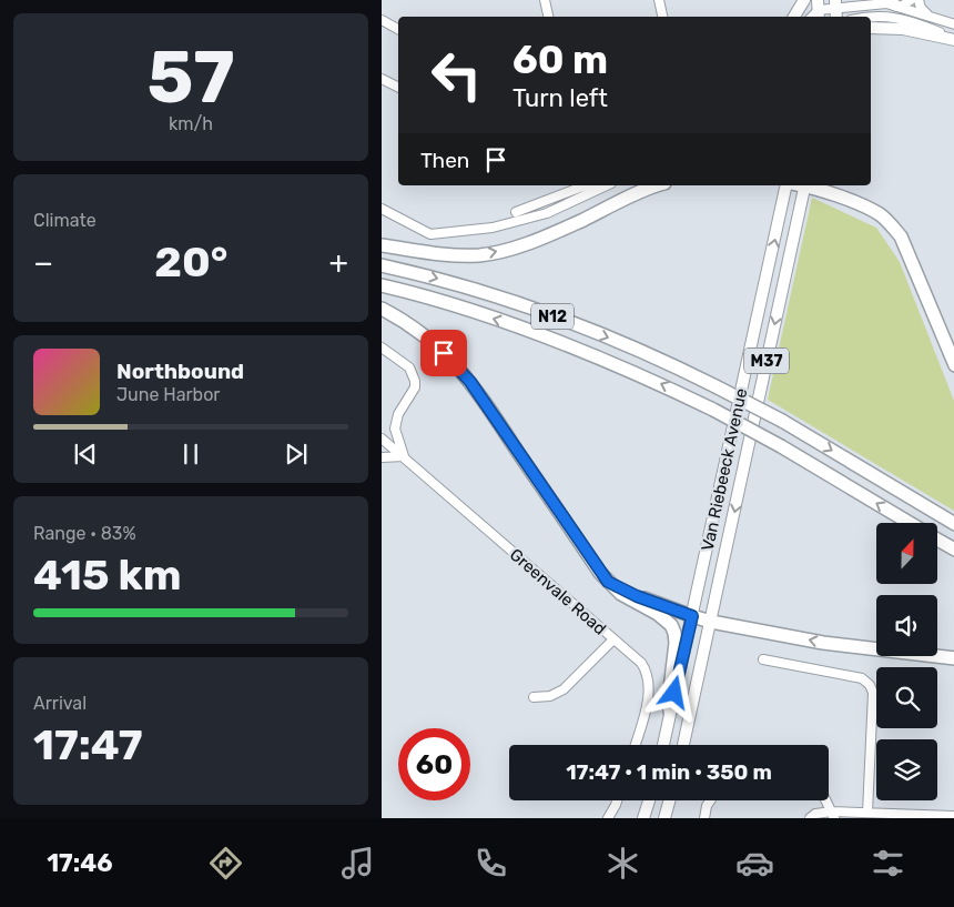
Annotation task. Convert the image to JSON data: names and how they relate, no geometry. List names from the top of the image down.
{
  "streets": {
    "highway": ["N12"],
    "main road": ["M37", "Van Riebeeck Avenue"],
    "street": ["Greenvale Road"]
  },
  "north": "top",
  "page": {
    "tile": [
      ["57", "km/h"],
      "Climate",
      ["Range · 83%", "415 km"],
      ["Arrival", "17:47"]
    ],
    "turn": ["60 m", "Turn left"],
    "then": "Then",
    "heat": ["−", "20°", "+"],
    "song": ["Northbound", "June Harbor"],
    "limit": "60",
    "trip": "17:47 · 1 min · 350 m",
    "tabs": "17:46"
  }
}
